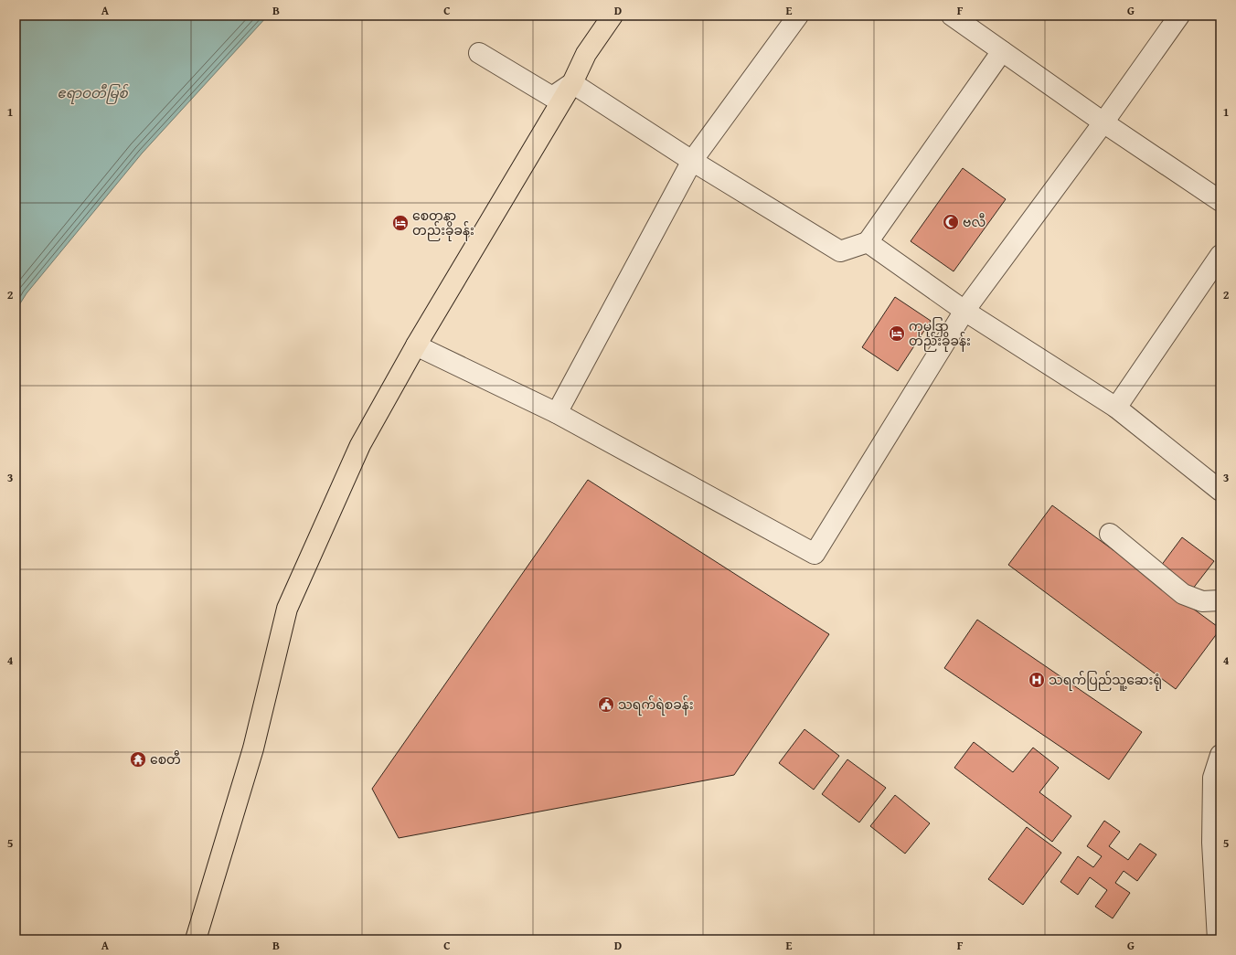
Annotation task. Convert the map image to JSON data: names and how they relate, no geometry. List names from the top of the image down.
{
  "water": ["ဧရာဝတီမြစ်"],
  "places": {
    "mosque": ["ဗလီ"],
    "hotel": ["စေတနာ တည်းခိုခန်း", "ကုမုဒြာ တည်းခိုခန်း"],
    "hospital": ["သရက်ပြည်သူ့ဆေးရုံ"],
    "public building": ["သရက်ရဲစခန်း"],
    "temple": ["စေတီ"]
  },
  "grid": {
    "columns": [
      "A",
      "B",
      "C",
      "D",
      "E",
      "F",
      "G"
    ],
    "rows": [
      "1",
      "2",
      "3",
      "4",
      "5"
    ]
  }
}
